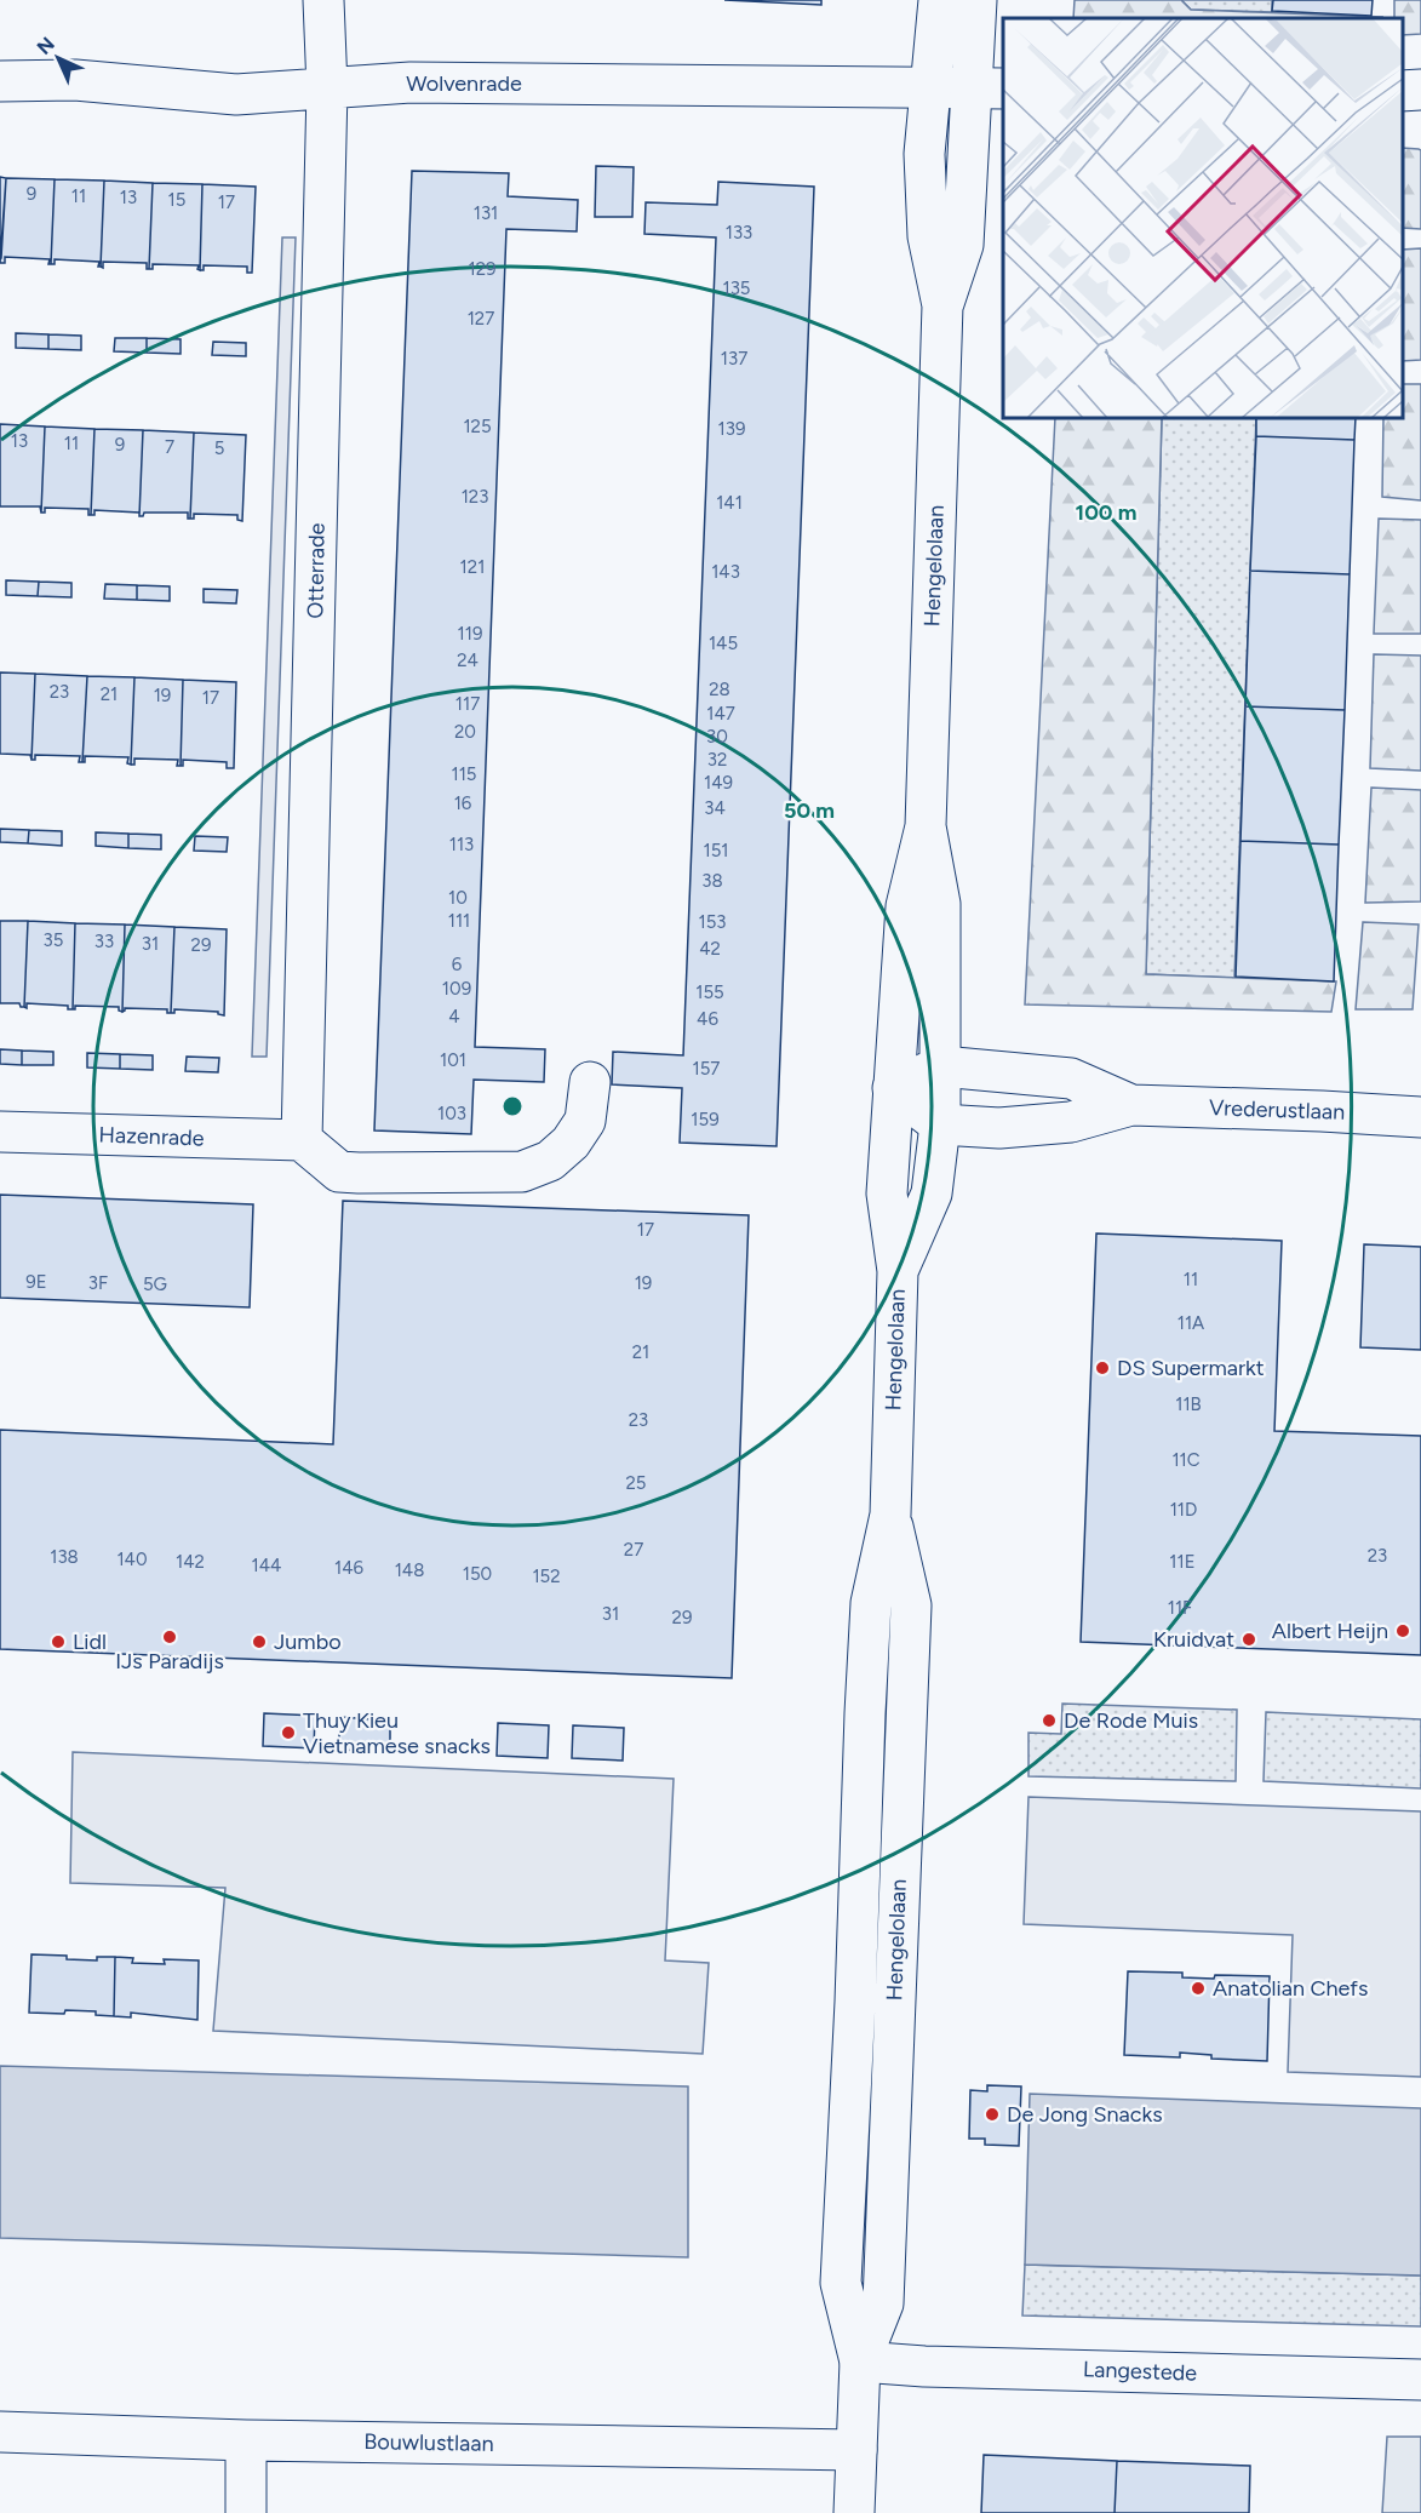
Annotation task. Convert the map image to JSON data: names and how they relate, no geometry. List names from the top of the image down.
{
  "streets": {
    "street": [
      "Wolvenrade",
      "Hengelolaan",
      "Otterrade",
      "Vrederustlaan",
      "Hazenrade",
      "Langestede",
      "Bouwlustlaan"
    ]
  },
  "crossings": [
    ["Wolvenrade", "Hengelolaan"],
    ["Wolvenrade", "Otterrade"],
    ["Hengelolaan", "Vrederustlaan"],
    ["Hengelolaan", "Langestede"],
    ["Hengelolaan", "Bouwlustlaan"],
    ["Otterrade", "Hazenrade"]
  ],
  "places": [
    "DS Supermarkt",
    "Albert Heijn",
    "IJs Paradijs",
    "Kruidvat",
    "Lidl",
    "Jumbo",
    "De Rode Muis",
    "Thuy Kieu Vietnamese snacks",
    "Anatolian Chefs",
    "De Jong Snacks"
  ],
  "house_numbers": [
    "9",
    "11",
    "13",
    "15",
    "17",
    "131",
    "133",
    "129",
    "135",
    "127",
    "137",
    "125",
    "139",
    "13",
    "11",
    "9",
    "7",
    "5",
    "123",
    "141",
    "121",
    "143",
    "119",
    "145",
    "24",
    "28",
    "23",
    "21",
    "19",
    "17",
    "117",
    "147",
    "20",
    "30",
    "32",
    "115",
    "149",
    "16",
    "34",
    "113",
    "151",
    "38",
    "10",
    "111",
    "153",
    "35",
    "33",
    "31",
    "29",
    "42",
    "6",
    "109",
    "155",
    "4",
    "46",
    "101",
    "157",
    "103",
    "159",
    "17",
    "11",
    "9E",
    "3F",
    "19",
    "5G",
    "11A",
    "21",
    "11B",
    "23",
    "11C",
    "25",
    "11D",
    "27",
    "23",
    "138",
    "140",
    "142",
    "11E",
    "144",
    "146",
    "148",
    "150",
    "152",
    "11F",
    "31",
    "29"
  ],
  "north": "top left",
  "rings": ["100 m", "50 m"]
}
